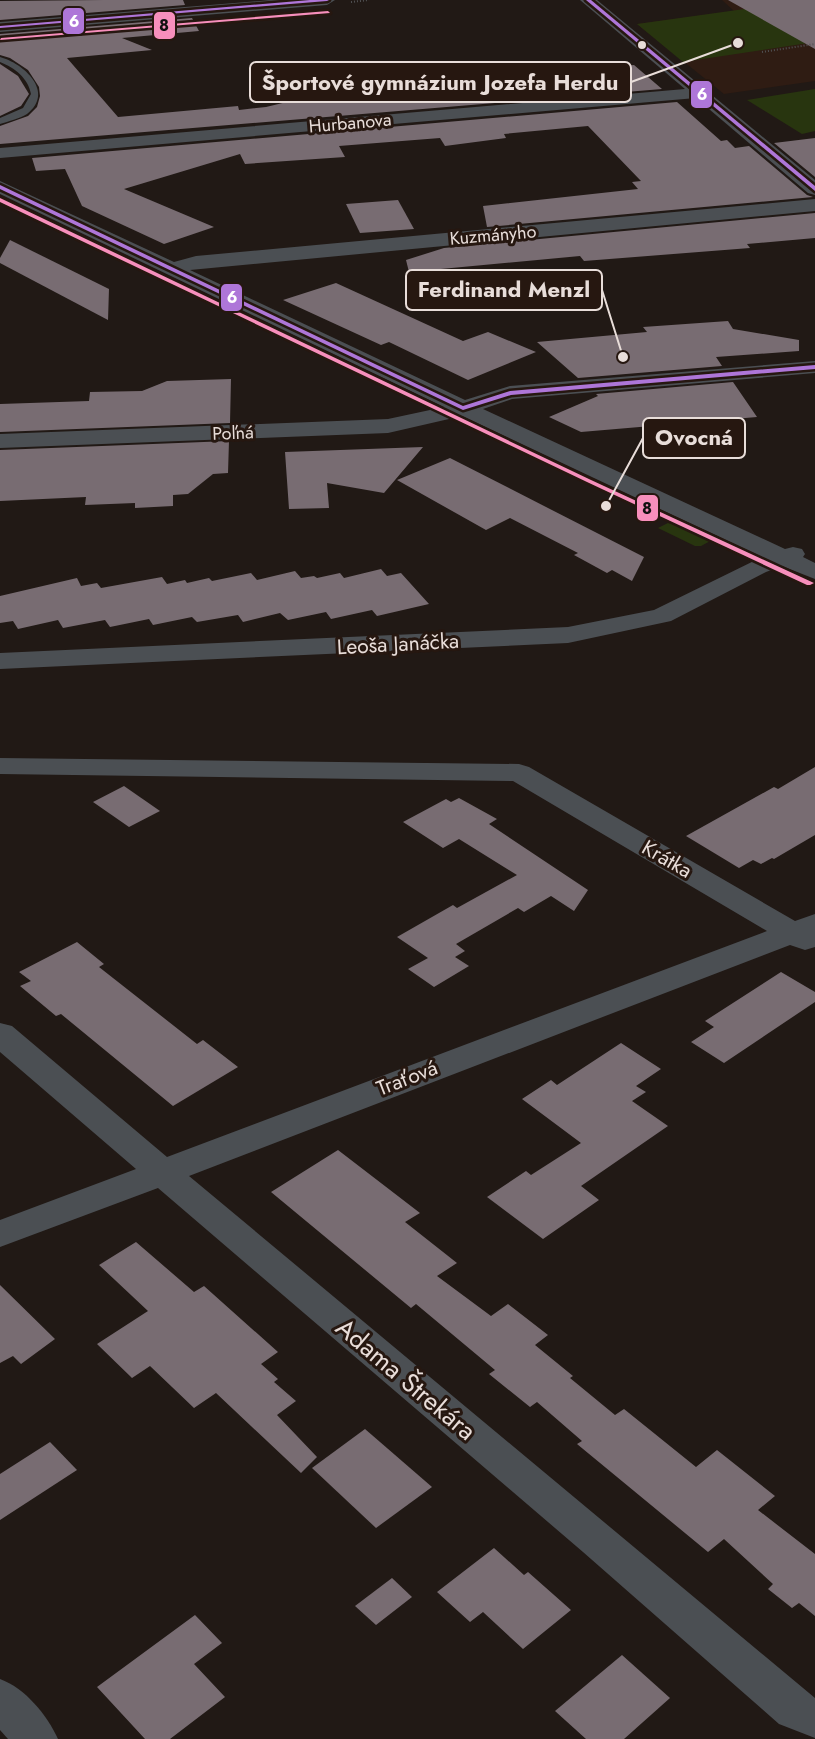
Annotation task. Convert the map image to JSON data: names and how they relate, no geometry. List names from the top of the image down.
{
  "streets": {
    "street": [
      "Hurbanova",
      "Kuzmányho",
      "Poľná",
      "Leoša Janáčka",
      "Krátka",
      "Traťová",
      "Adama Štrekára"
    ]
  },
  "crossings": [
    ["Krátka", "Traťová"],
    ["Traťová", "Adama Štrekára"]
  ],
  "places": ["Športové gymnázium Jozefa Herdu", "Ferdinand Menzl", "Ovocná"],
  "lines": ["transit line 6", "transit line 8"]
}
